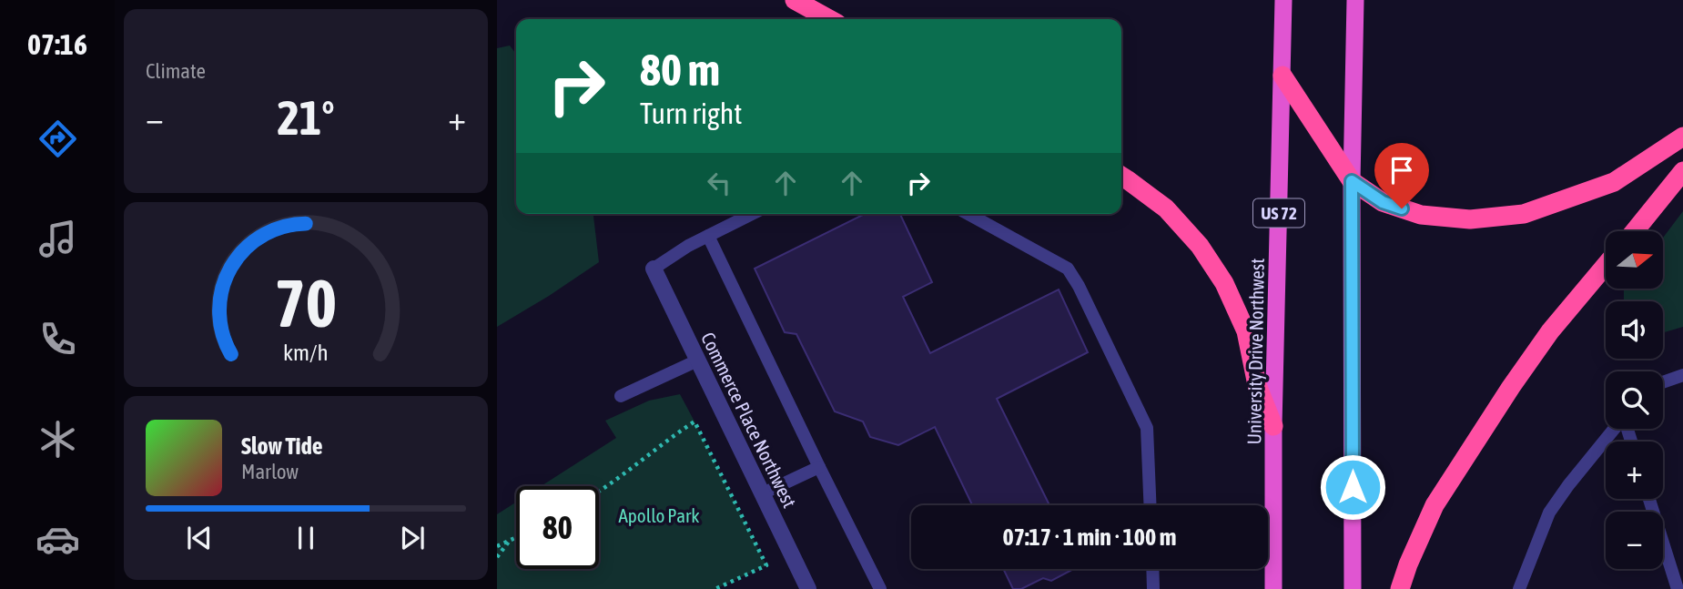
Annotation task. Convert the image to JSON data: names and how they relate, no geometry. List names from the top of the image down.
{
  "streets": {
    "highway": ["US 72", "University Drive Northwest"],
    "street": ["Commerce Place Northwest"]
  },
  "parks": ["Apollo Park"],
  "north": "right",
  "page": {
    "tabs": "07:16",
    "tile": "Climate",
    "turn": ["80 m", "Turn right"],
    "heat": ["−", "21°", "+"],
    "map_buttons": ["+", "−"],
    "song": ["Slow Tide", "Marlow"],
    "limit": "80",
    "trip": "07:17 · 1 min · 100 m",
    "gauge": ["70", "km/h"]
  }
}
